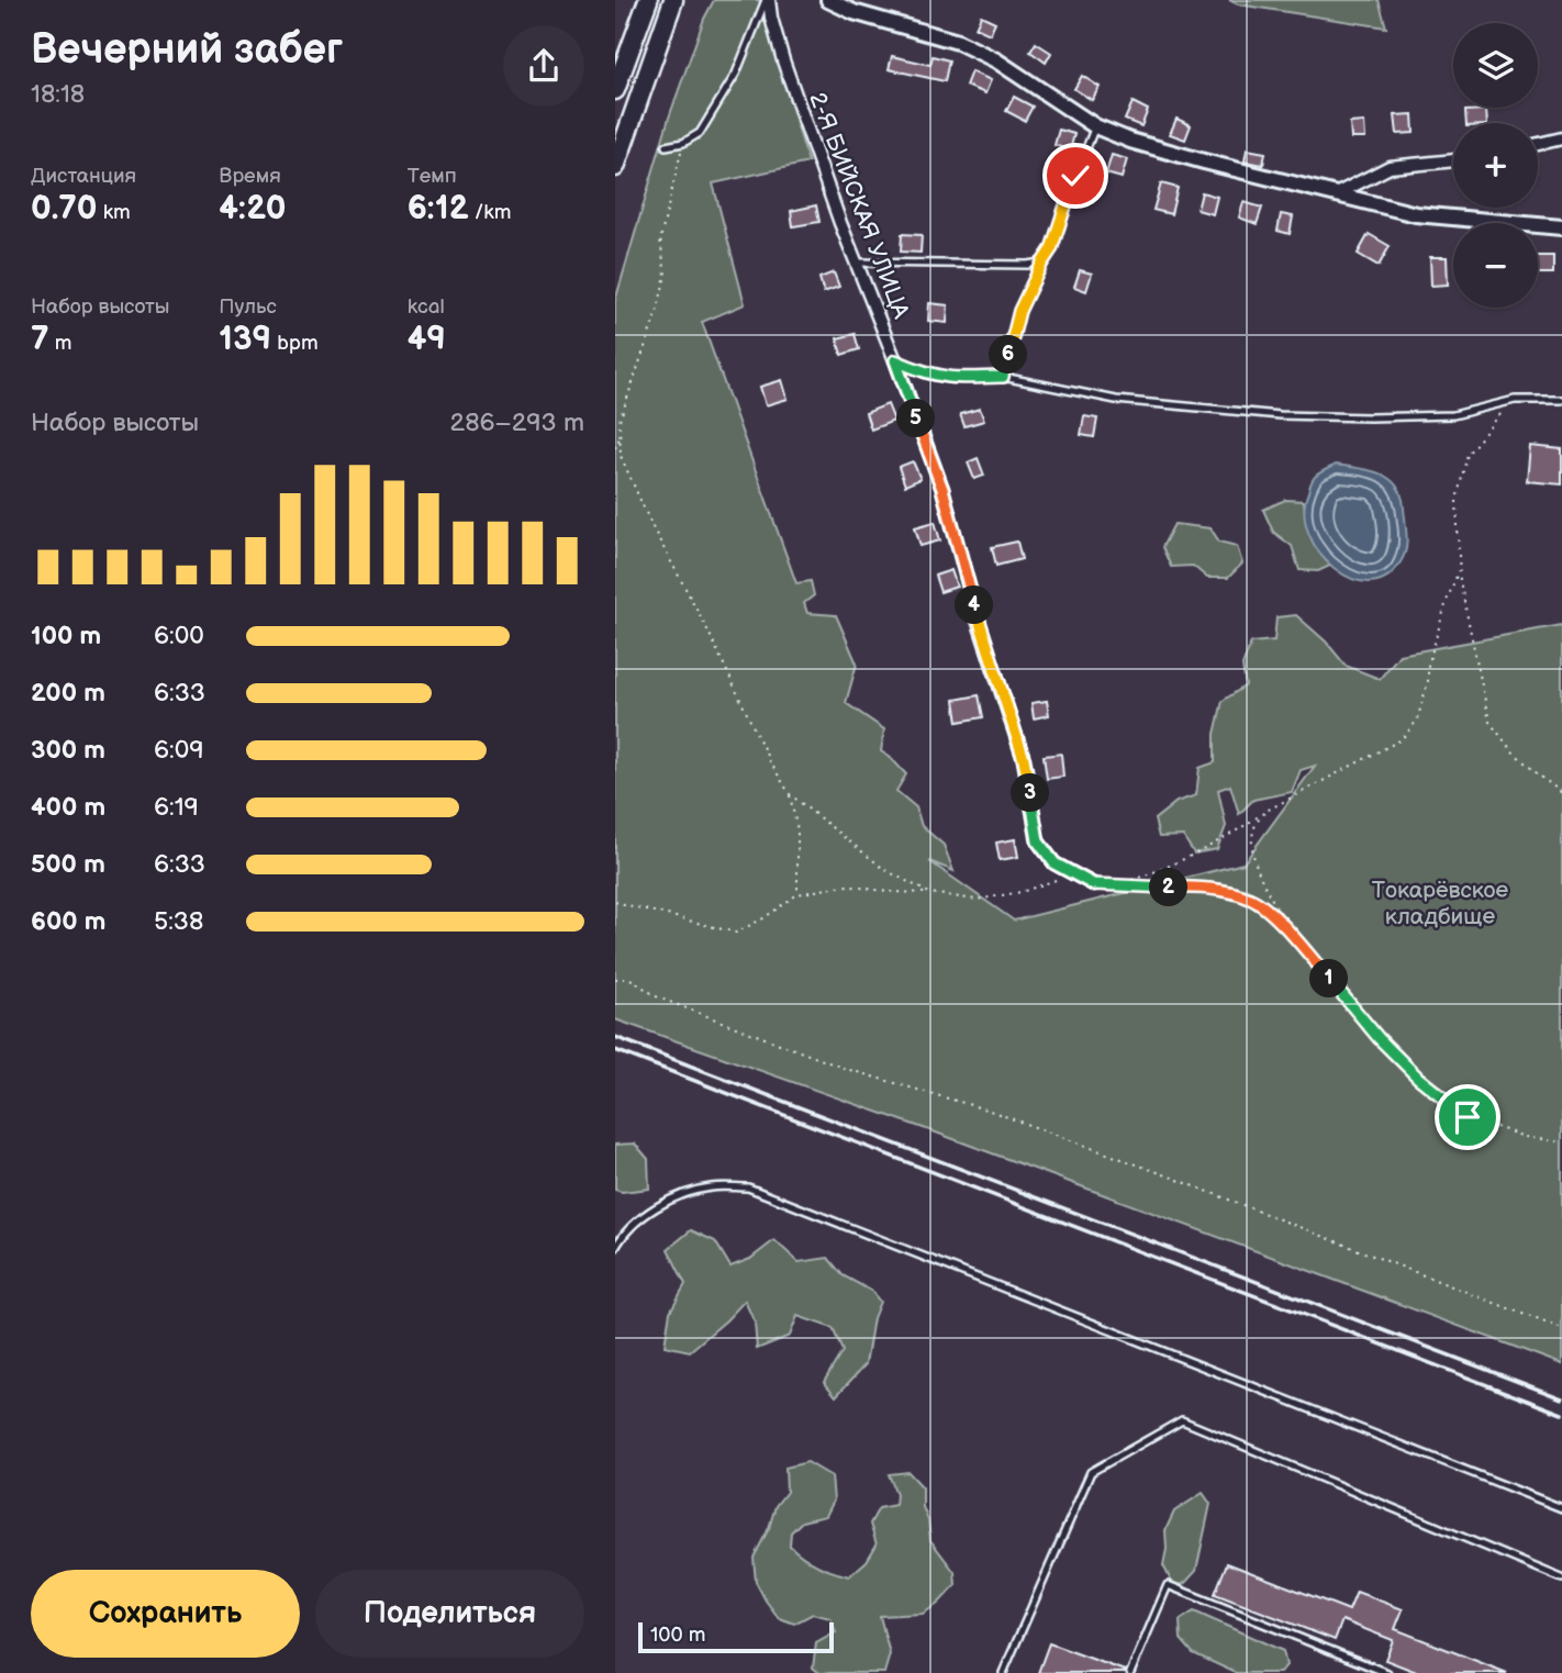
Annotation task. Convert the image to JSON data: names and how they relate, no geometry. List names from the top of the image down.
{
  "streets": {
    "street": ["2-Я БИЙСКАЯ УЛИЦА"]
  },
  "parks": ["Токарёвское кладбище"],
  "scale_bar": "100 m",
  "page": {
    "heading": ["Вечерний забег", "18:18"],
    "map_buttons": ["+", "−"],
    "stats": [
      ["Дистанция", "0.70 km"],
      ["Время", "4:20"],
      ["Темп", "6:12 /km"],
      ["Набор высоты", "7 m"],
      ["Пульс", "139 bpm"],
      ["kcal", "49"]
    ],
    "pins": [
      "6",
      "5",
      "4",
      "3",
      "2",
      "1"
    ],
    "chart": ["Набор высоты", "286–293 m"],
    "list": [
      {
        "name": "100 m",
        "note": "6:00"
      },
      {
        "name": "200 m",
        "note": "6:33"
      },
      {
        "name": "300 m",
        "note": "6:09"
      },
      {
        "name": "400 m",
        "note": "6:19"
      },
      {
        "name": "500 m",
        "note": "6:33"
      },
      {
        "name": "600 m",
        "note": "5:38"
      }
    ],
    "buttons": ["Сохранить", "Поделиться"],
    "scale": "100 m"
  }
}
